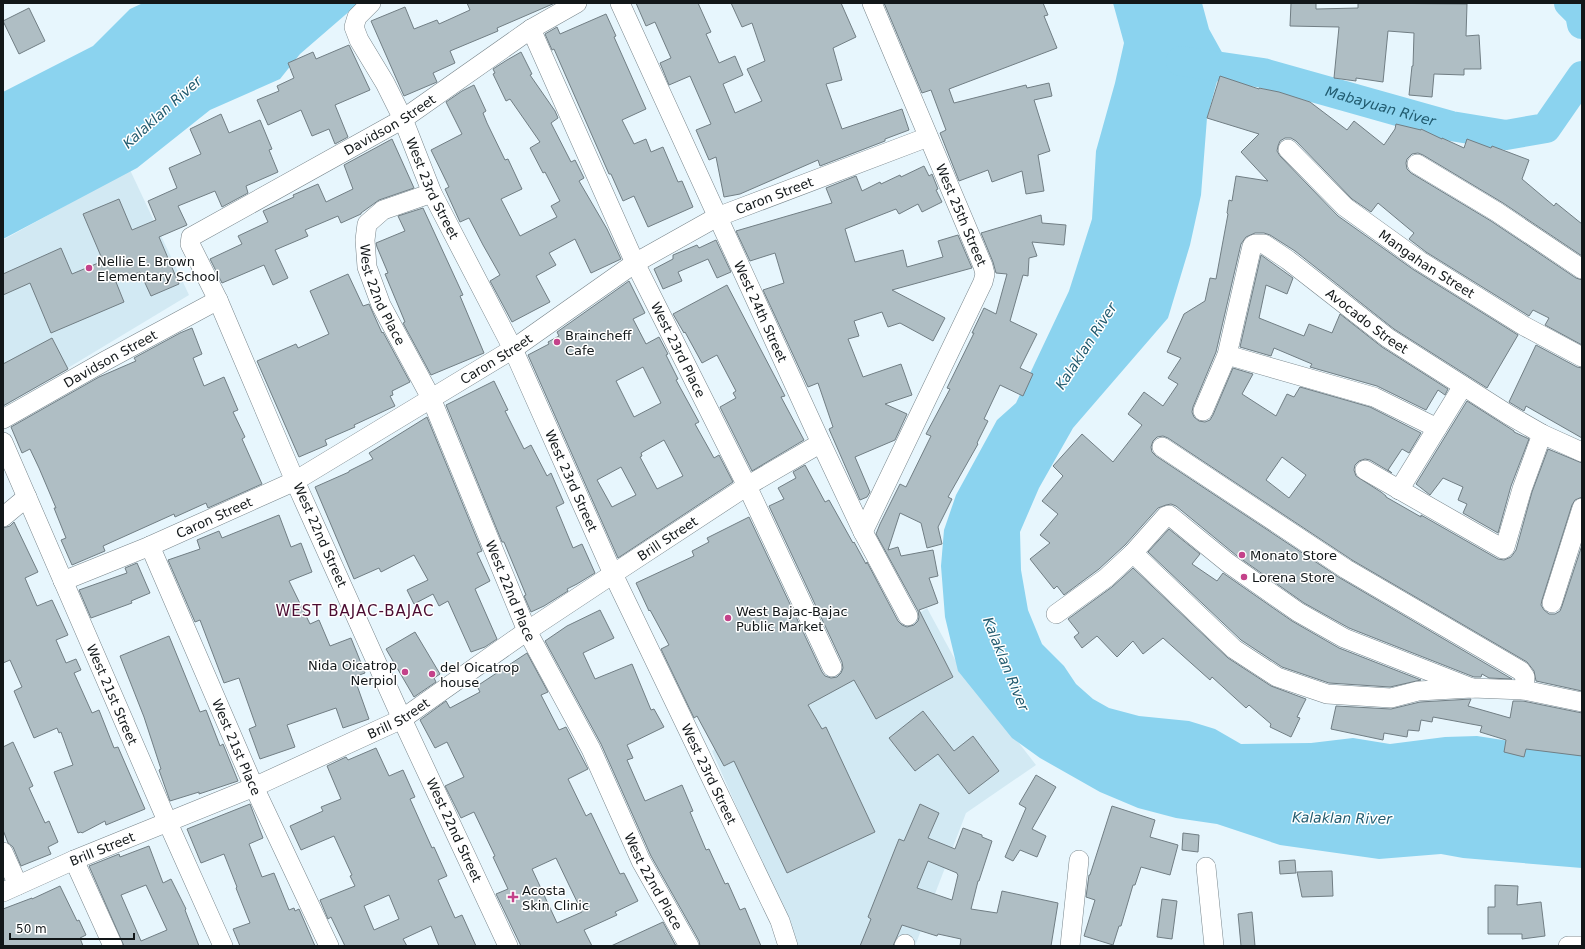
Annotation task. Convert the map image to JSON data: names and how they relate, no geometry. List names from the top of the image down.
{
  "streets": {
    "street": [
      "Davidson Street",
      "West 23rd Street",
      "Caron Street",
      "West 25th Street",
      "Mangahan Street",
      "West 22nd Place",
      "West 24th Street",
      "Avocado Street",
      "West 23rd Place",
      "West 22nd Street",
      "Brill Street",
      "West 21st Street",
      "West 21st Place"
    ]
  },
  "crossings": [
    ["Davidson Street", "West 23rd Street"],
    ["Davidson Street", "West 23rd Place"],
    ["Davidson Street", "West 22nd Street"],
    ["West 23rd Street", "Caron Street"],
    ["West 23rd Street", "West 22nd Place"],
    ["West 23rd Street", "Brill Street"],
    ["Caron Street", "West 25th Street"],
    ["Caron Street", "West 22nd Place"],
    ["Caron Street", "West 24th Street"],
    ["Caron Street", "West 23rd Place"],
    ["Caron Street", "West 22nd Street"],
    ["Caron Street", "West 21st Street"],
    ["Caron Street", "West 21st Place"],
    ["West 25th Street", "West 24th Street"],
    ["West 22nd Place", "Brill Street"],
    ["West 24th Street", "Brill Street"],
    ["West 23rd Place", "Brill Street"],
    ["West 22nd Street", "Brill Street"],
    ["Brill Street", "West 21st Street"],
    ["Brill Street", "West 21st Place"]
  ],
  "districts": ["WEST BAJAC-BAJAC"],
  "water": ["Mabayuan River", "Kalaklan River"],
  "places": {
    "other": [
      "Nellie E. Brown Elementary School",
      "Braincheff Cafe",
      "Monato Store",
      "Lorena Store",
      "West Bajac-Bajac Public Market",
      "Nida Oicatrop Nerpiol",
      "del Oicatrop house"
    ],
    "health": ["Acosta Skin Clinic"]
  },
  "scale_bar": "50 m"
}
